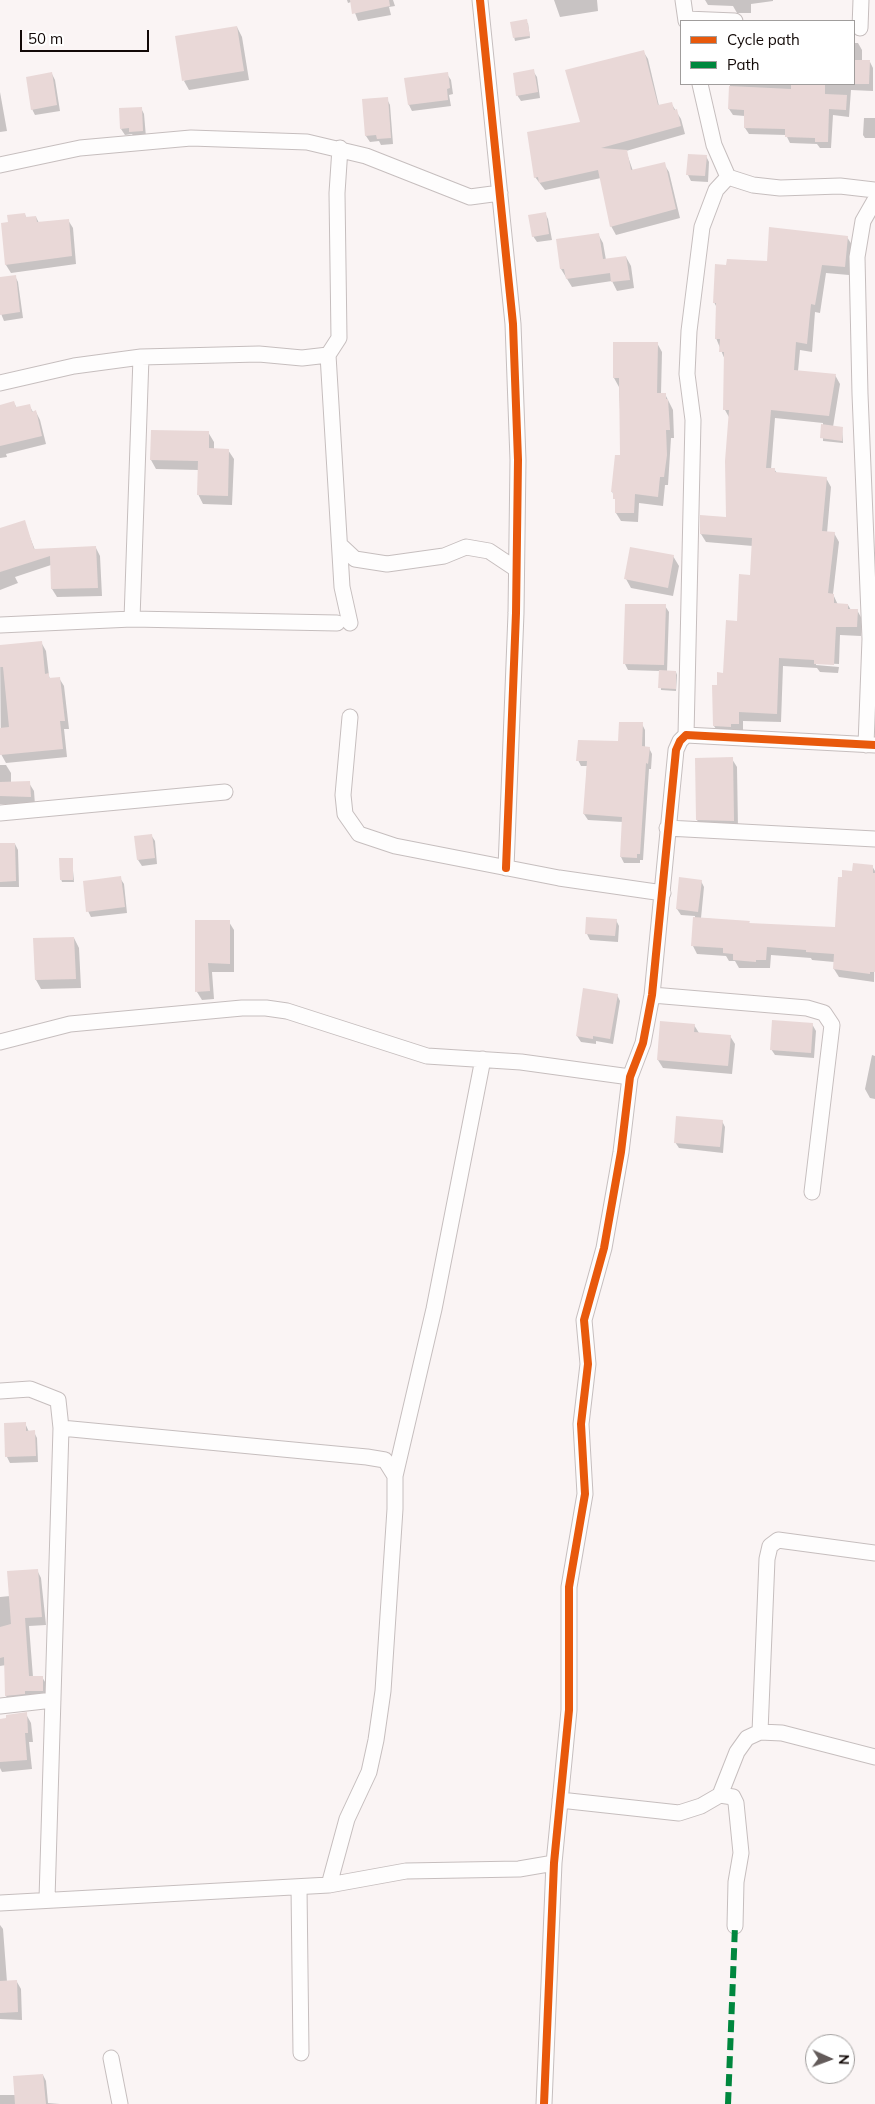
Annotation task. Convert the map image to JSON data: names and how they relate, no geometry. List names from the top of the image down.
{
  "legend": ["Cycle path", "Path"],
  "scale_bar": "50 m",
  "north": "right"
}
